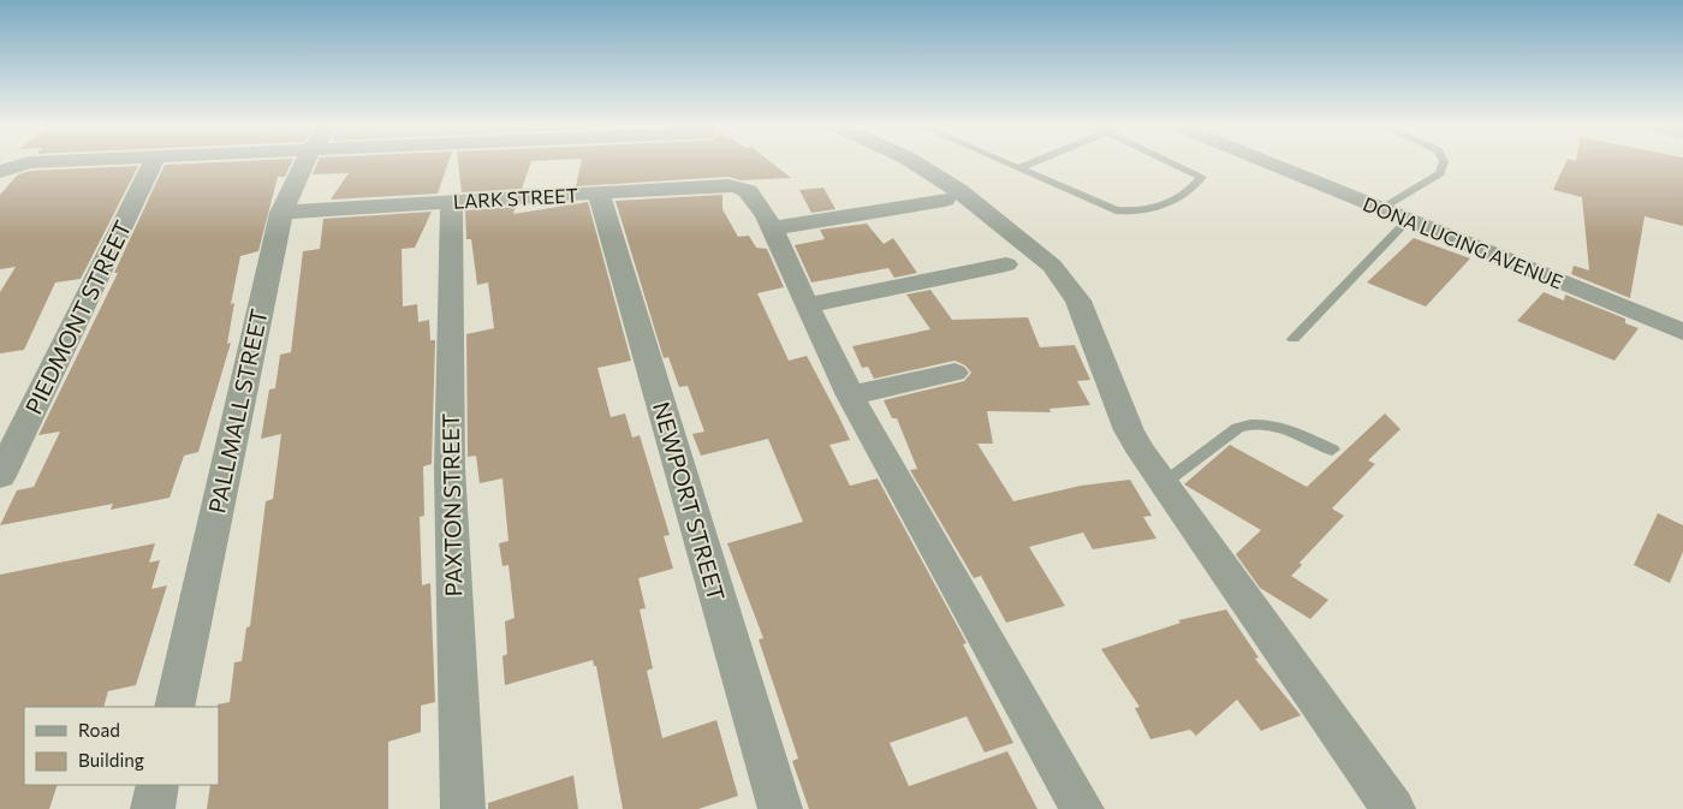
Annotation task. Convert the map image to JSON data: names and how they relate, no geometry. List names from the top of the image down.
{
  "streets": {
    "street": [
      "LARK STREET",
      "DONA LUCING AVENUE",
      "PIEDMONT STREET",
      "PALLMALL STREET",
      "NEWPORT STREET",
      "PAXTON STREET"
    ]
  },
  "crossings": [
    ["LARK STREET", "PALLMALL STREET"],
    ["LARK STREET", "NEWPORT STREET"],
    ["LARK STREET", "PAXTON STREET"]
  ],
  "legend": ["Road", "Building"]
}
